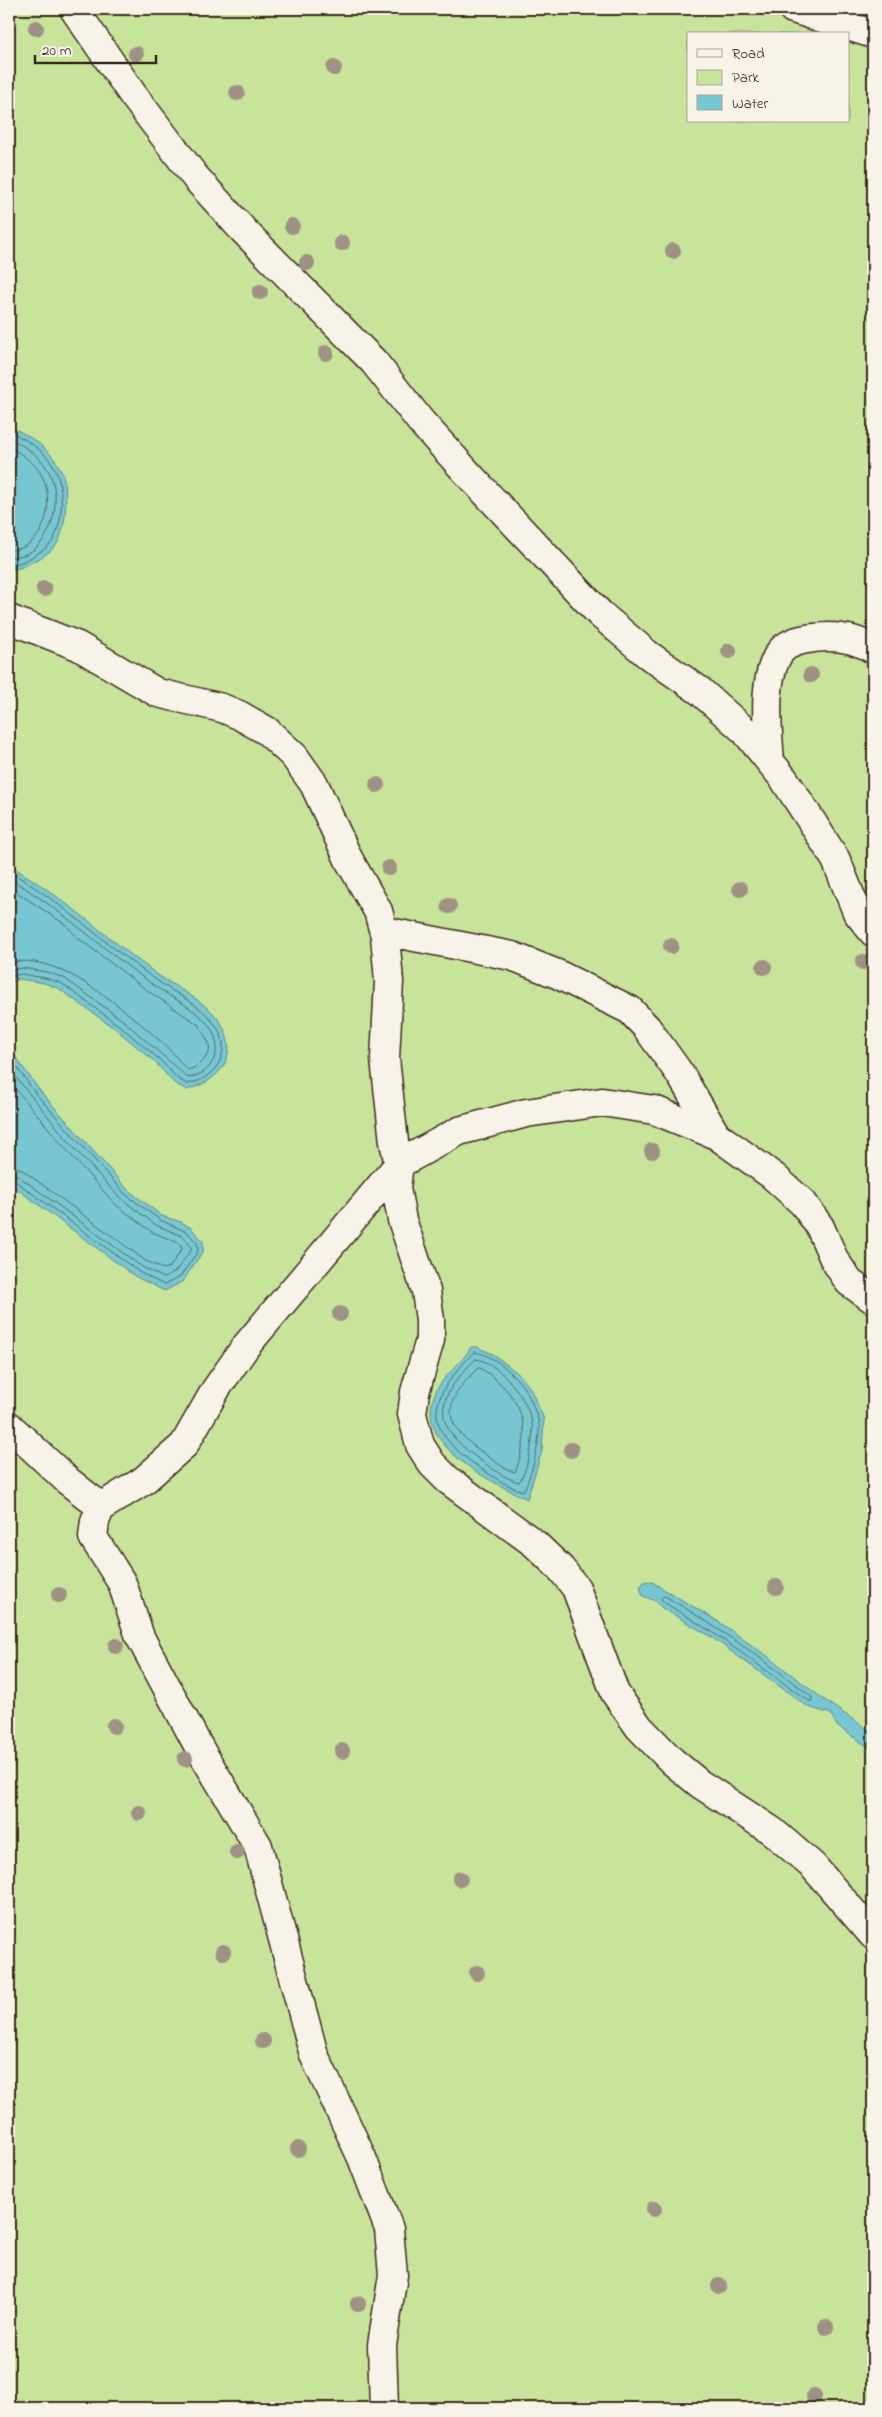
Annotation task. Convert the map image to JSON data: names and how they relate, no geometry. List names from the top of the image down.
{
  "legend": ["Road", "Park", "Water"],
  "scale_bar": "20 m"
}
